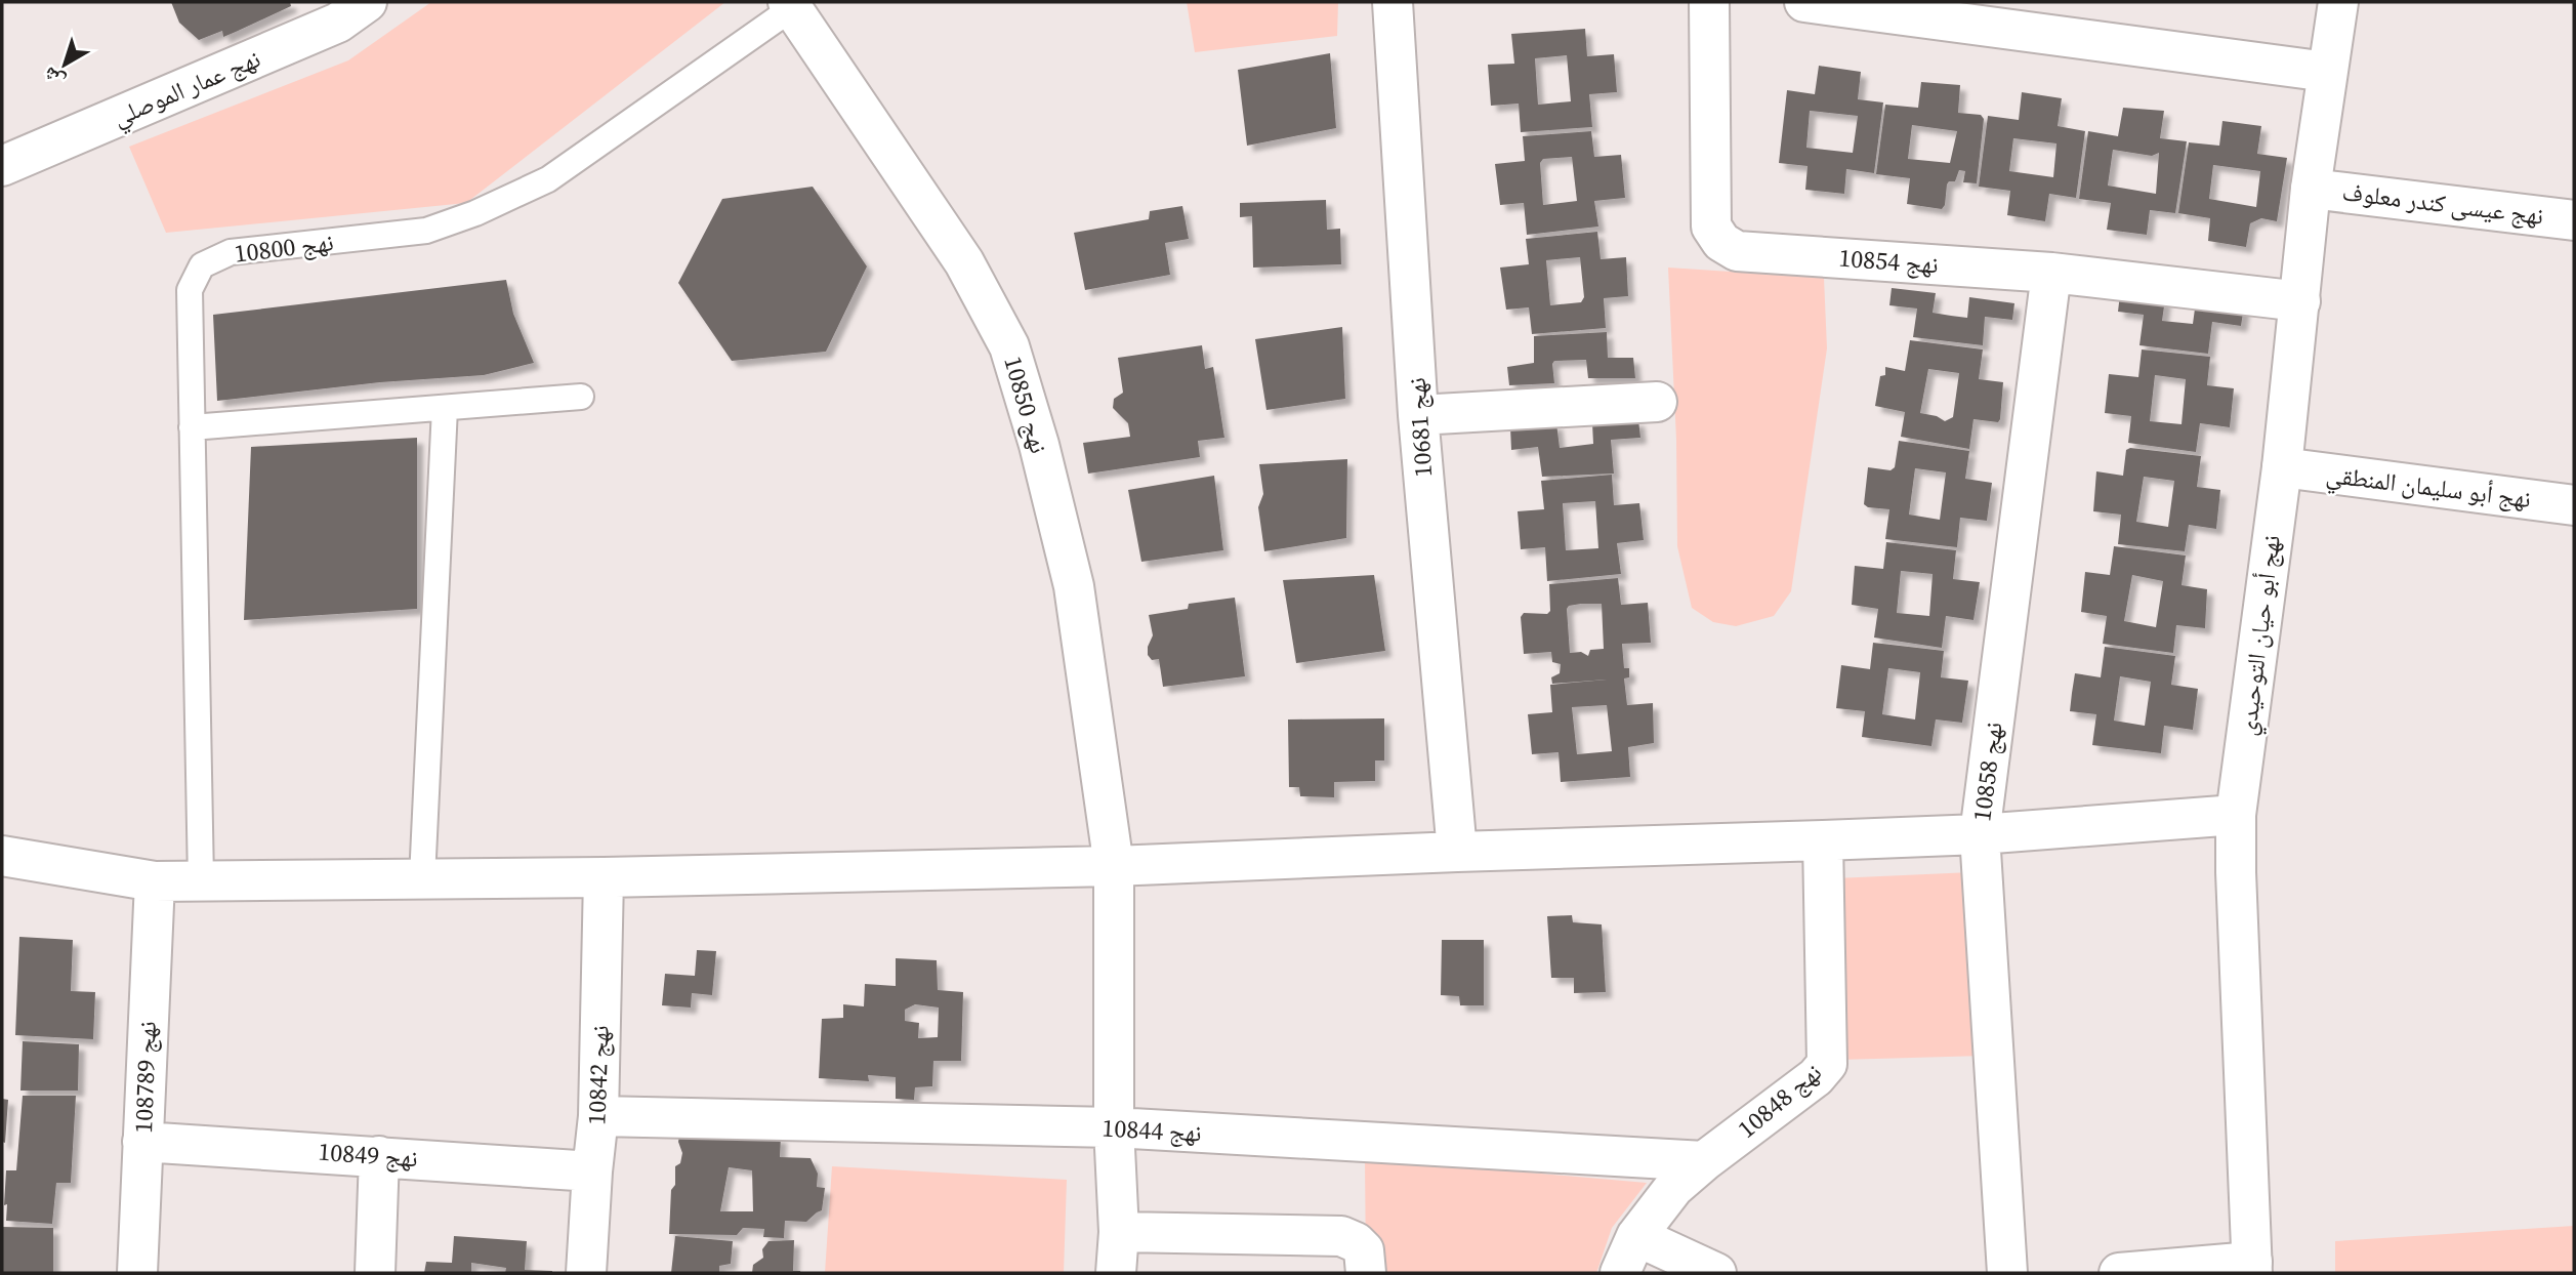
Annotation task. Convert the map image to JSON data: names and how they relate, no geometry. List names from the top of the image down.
{
  "streets": {
    "street": [
      "نهج عمار الموصلي",
      "نهج عيسى كندر معلوف",
      "نهج 10854",
      "نهج 10850",
      "نهج 10681",
      "نهج أبو سليمان المنطقي",
      "نهج أبو حيان التوحيدي",
      "نهج 10858",
      "نهج 10842",
      "نهج 108789",
      "نهج 10848",
      "نهج 10844",
      "نهج 10849"
    ],
    "lane": ["نهج 10800"]
  },
  "crossings": [
    ["نهج عيسى كندر معلوف", "نهج أبو حيان التوحيدي"],
    ["نهج 10800", "نهج 10850"],
    ["نهج 10854", "نهج أبو حيان التوحيدي"],
    ["نهج 10854", "نهج 10858"],
    ["نهج 10850", "نهج 10844"],
    ["نهج أبو سليمان المنطقي", "نهج أبو حيان التوحيدي"],
    ["نهج 10842", "نهج 10844"],
    ["نهج 10842", "نهج 10849"],
    ["نهج 108789", "نهج 10849"],
    ["نهج 10848", "نهج 10844"]
  ],
  "north": "bottom left"
}
